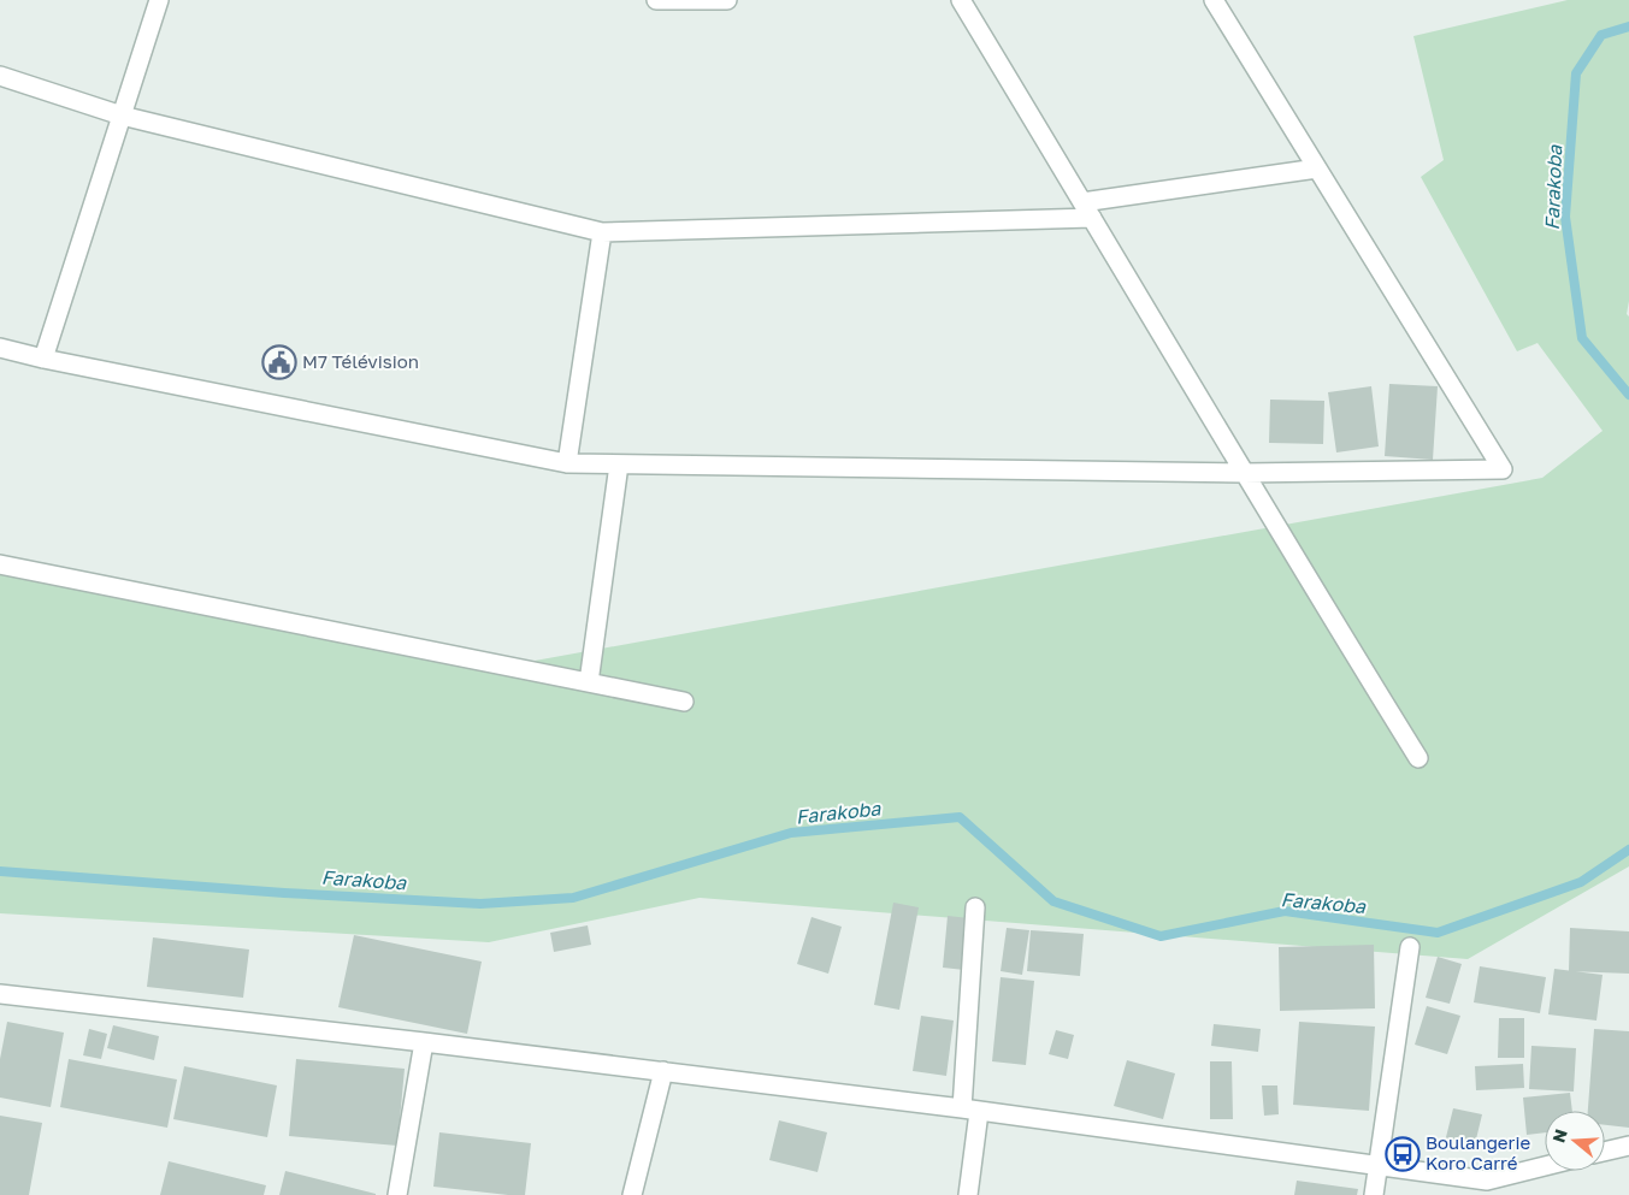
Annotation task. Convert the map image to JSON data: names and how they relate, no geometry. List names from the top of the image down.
{
  "water": ["Farakoba"],
  "places": {
    "public building": ["M7 Télévision"],
    "bus stop": ["Boulangerie Koro Carré"]
  },
  "north": "left"
}
